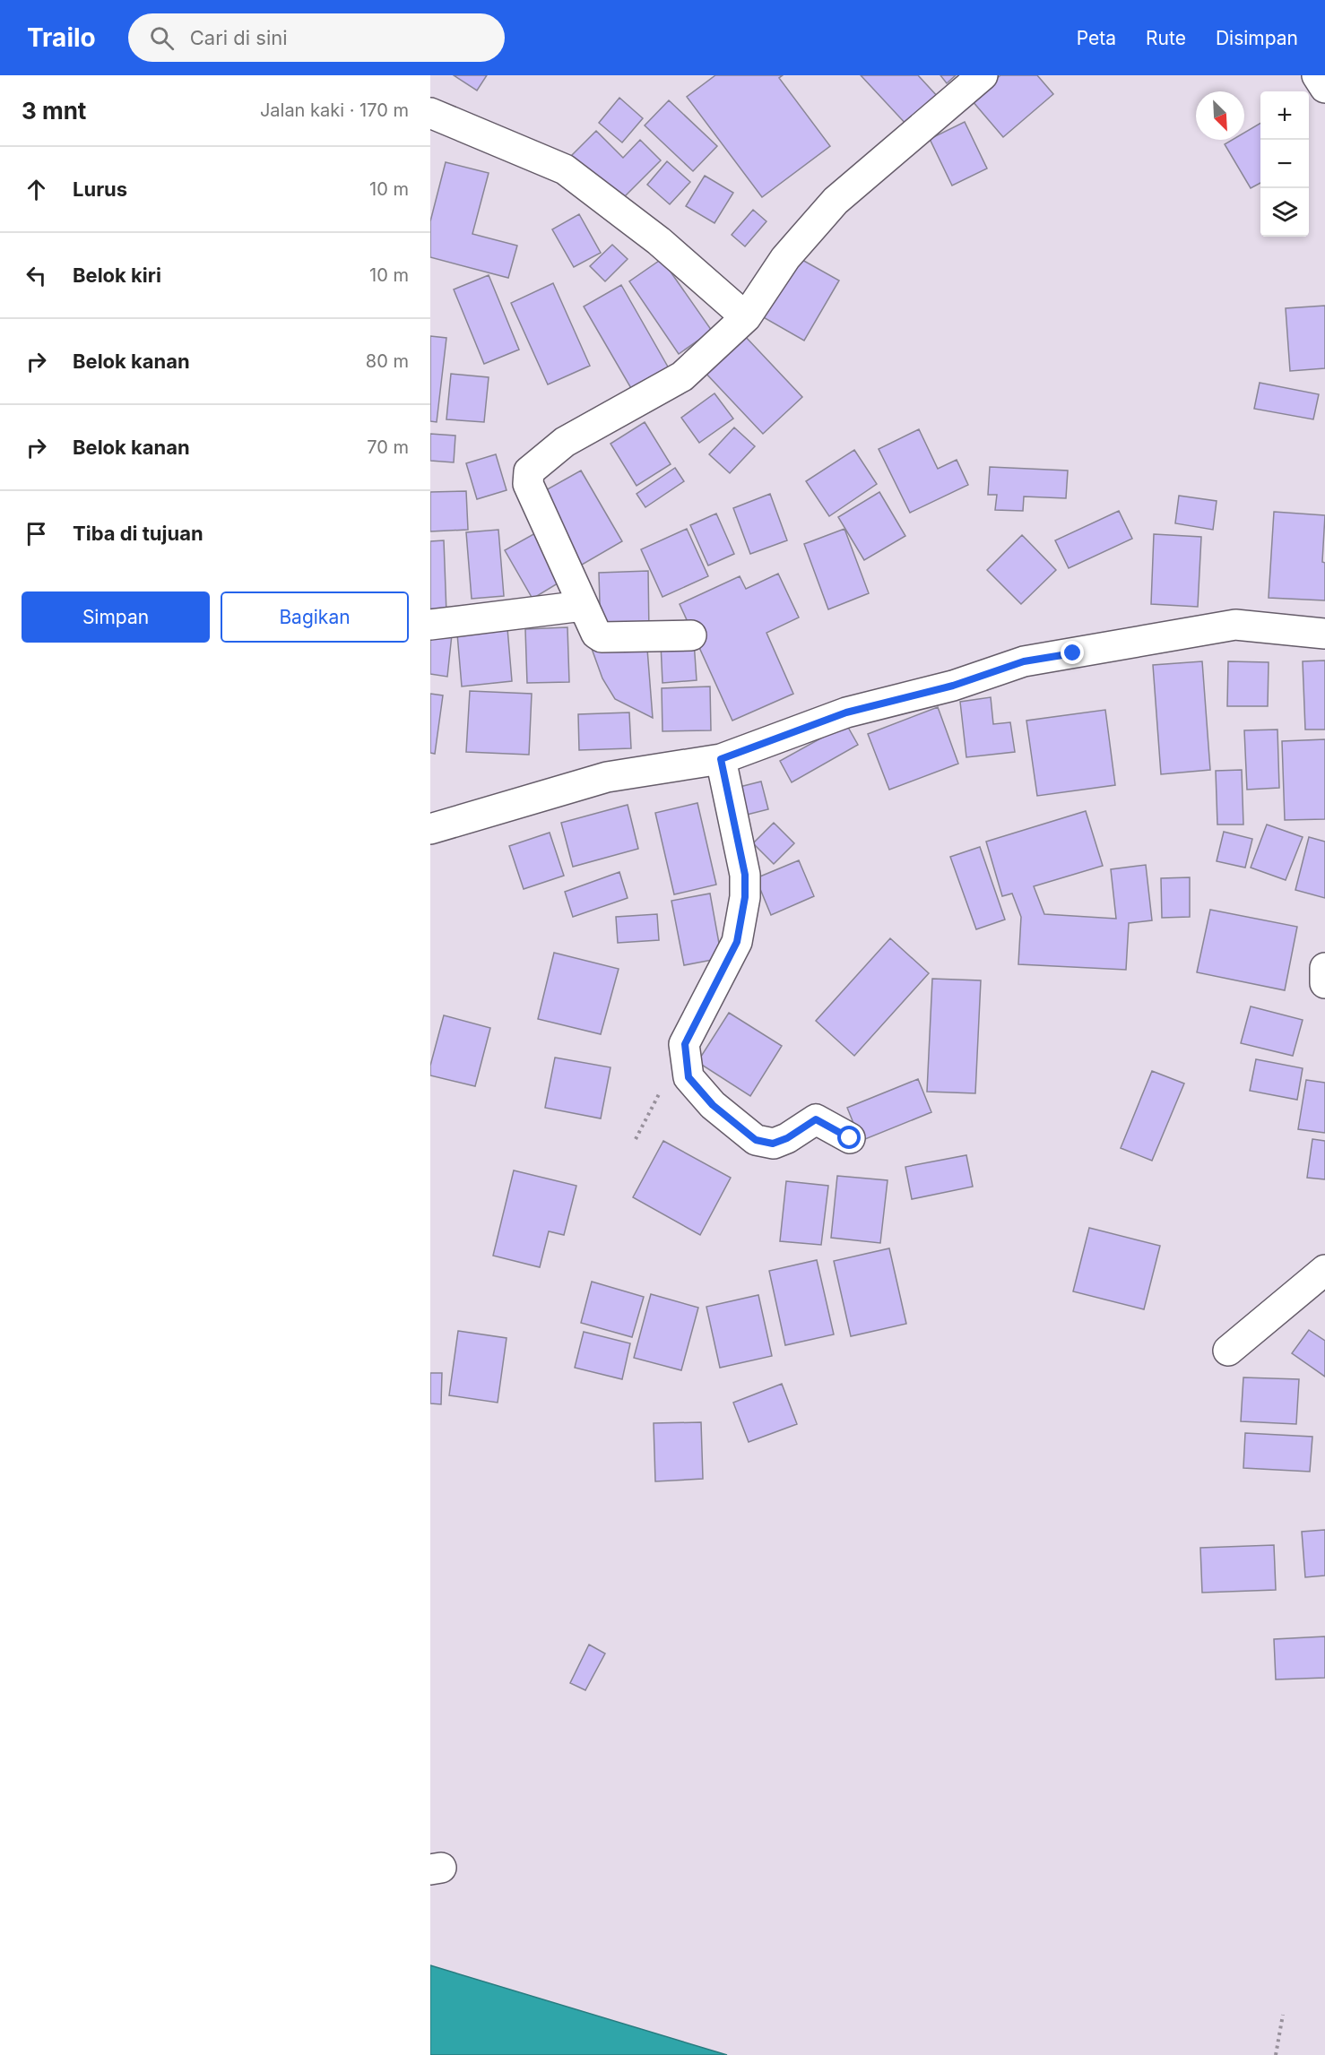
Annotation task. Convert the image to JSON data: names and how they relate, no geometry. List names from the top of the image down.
{
  "north": "bottom right",
  "page": {
    "header": "Trailo",
    "search": "Cari di sini",
    "nav": ["Peta", "Rute", "Disimpan"],
    "heading": ["3 mnt", "Jalan kaki · 170 m"],
    "map_buttons": ["+", "−"],
    "list": [
      ["Lurus", "10 m"],
      ["Belok kiri", "10 m"],
      ["Belok kanan", "80 m"],
      ["Belok kanan", "70 m"],
      "Tiba di tujuan"
    ],
    "buttons": ["Simpan", "Bagikan"]
  }
}
